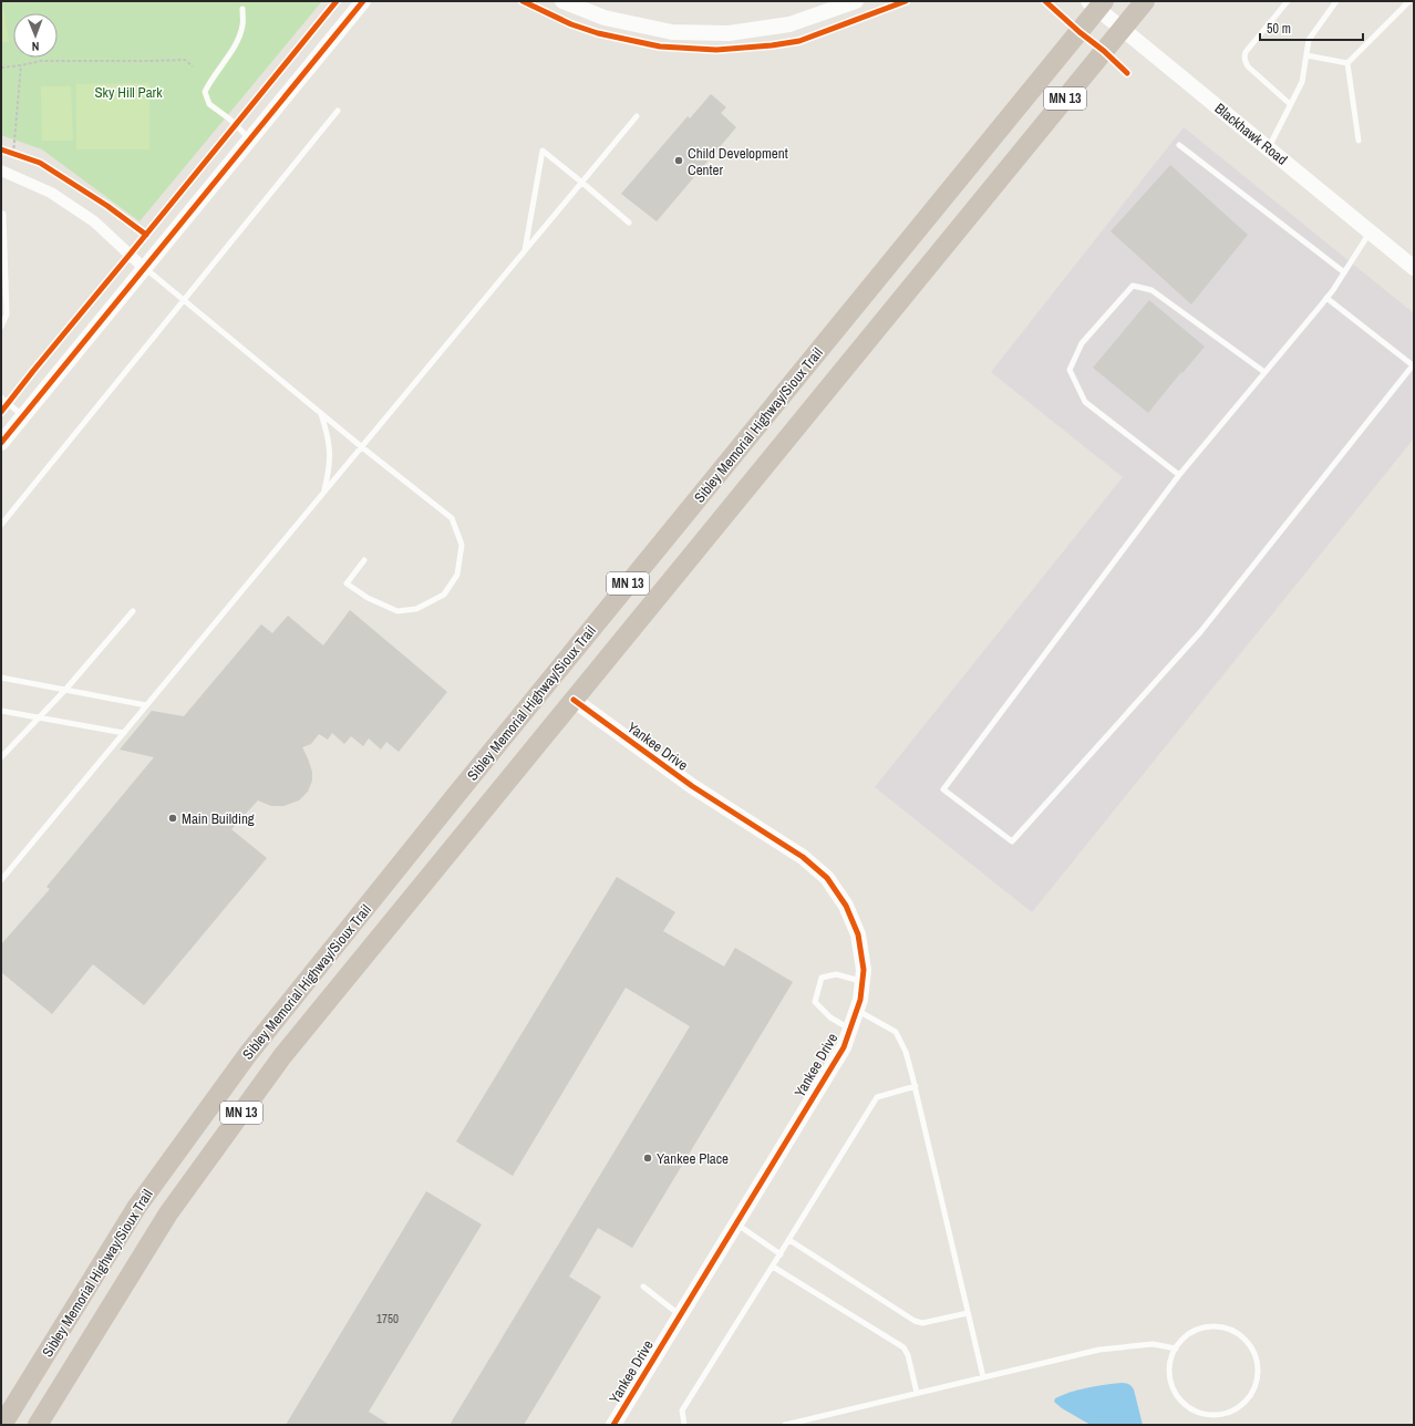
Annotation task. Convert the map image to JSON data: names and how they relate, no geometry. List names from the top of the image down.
{
  "streets": {
    "highway": ["MN 13", "Sibley Memorial Highway/Sioux Trail"],
    "street": ["Blackhawk Road", "Yankee Drive"]
  },
  "crossings": [
    ["MN 13", "Blackhawk Road"],
    ["MN 13", "Sibley Memorial Highway/Sioux Trail"],
    ["Blackhawk Road", "Sibley Memorial Highway/Sioux Trail"],
    ["Sibley Memorial Highway/Sioux Trail", "Yankee Drive"]
  ],
  "parks": ["Sky Hill Park"],
  "places": ["Child Development Center", "Main Building", "Yankee Place"],
  "house_numbers": ["1750"],
  "scale_bar": "50 m",
  "north": "bottom"
}
